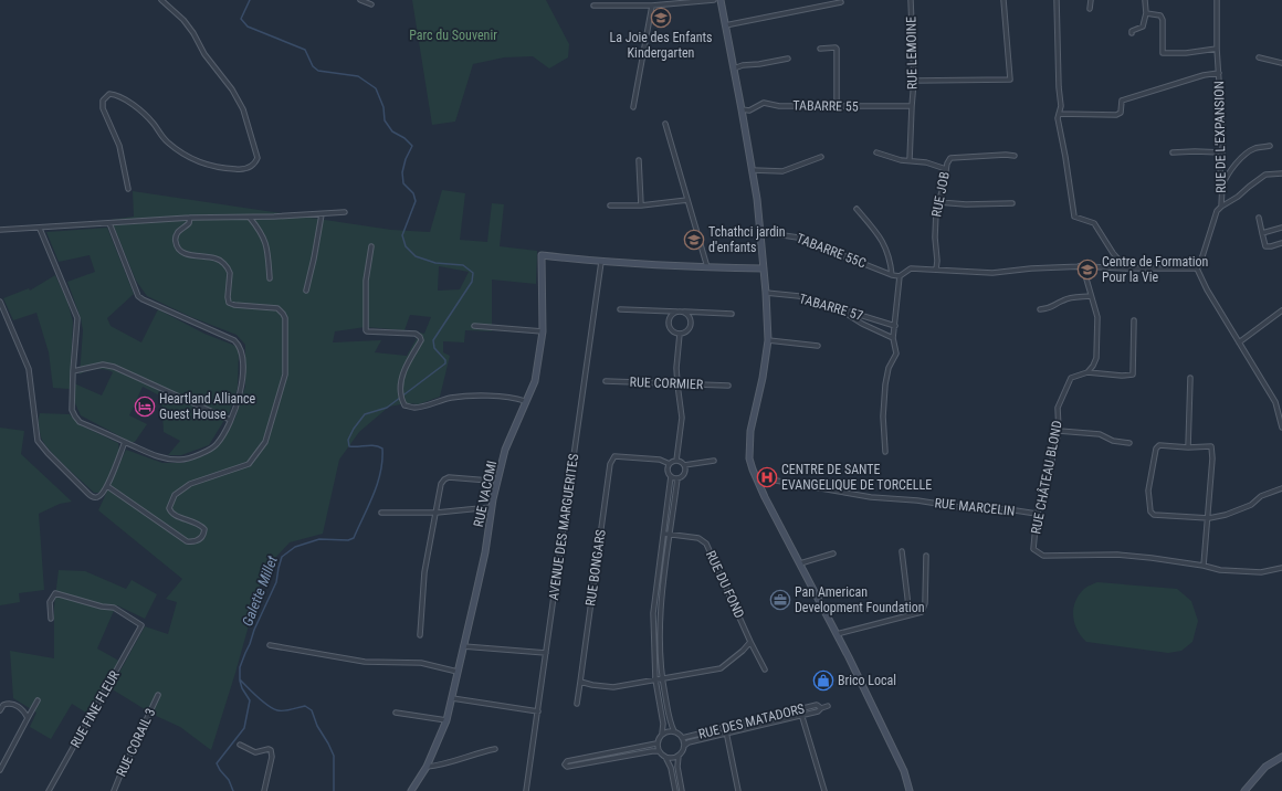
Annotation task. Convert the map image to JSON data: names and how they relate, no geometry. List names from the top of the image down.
{
  "streets": {
    "main road": ["RUE VACOMI"],
    "street": [
      "RUE LEMOINE",
      "TABARRE 55",
      "RUE DE L'EXPANSION",
      "RUE JOB",
      "TABARRE 55C",
      "TABARRE 57",
      "RUE CORMIER",
      "RUE CHÂTEAU BLOND",
      "RUE MARCELIN",
      "AVENUE DES MARGUERITES",
      "RUE BONGARS",
      "RUE DU FOND",
      "RUE FINE FLEUR",
      "RUE DES MATADORS",
      "RUE CORAIL 3"
    ]
  },
  "crossings": [
    ["RUE LEMOINE", "TABARRE 55"],
    ["RUE CHÂTEAU BLOND", "RUE MARCELIN"],
    ["RUE VACOMI", "AVENUE DES MARGUERITES"]
  ],
  "water": ["Galette Millet"],
  "parks": ["Parc du Souvenir"],
  "places": {
    "school or university": ["La Joie des Enfants Kindergarten", "Tchathci jardin d'enfants", "Centre de Formation Pour la Vie"],
    "hotel": ["Heartland Alliance Guest House"],
    "hospital": ["CENTRE DE SANTE EVANGELIQUE DE TORCELLE"],
    "office": ["Pan American Development Foundation"],
    "shop": ["Brico Local"]
  }
}
